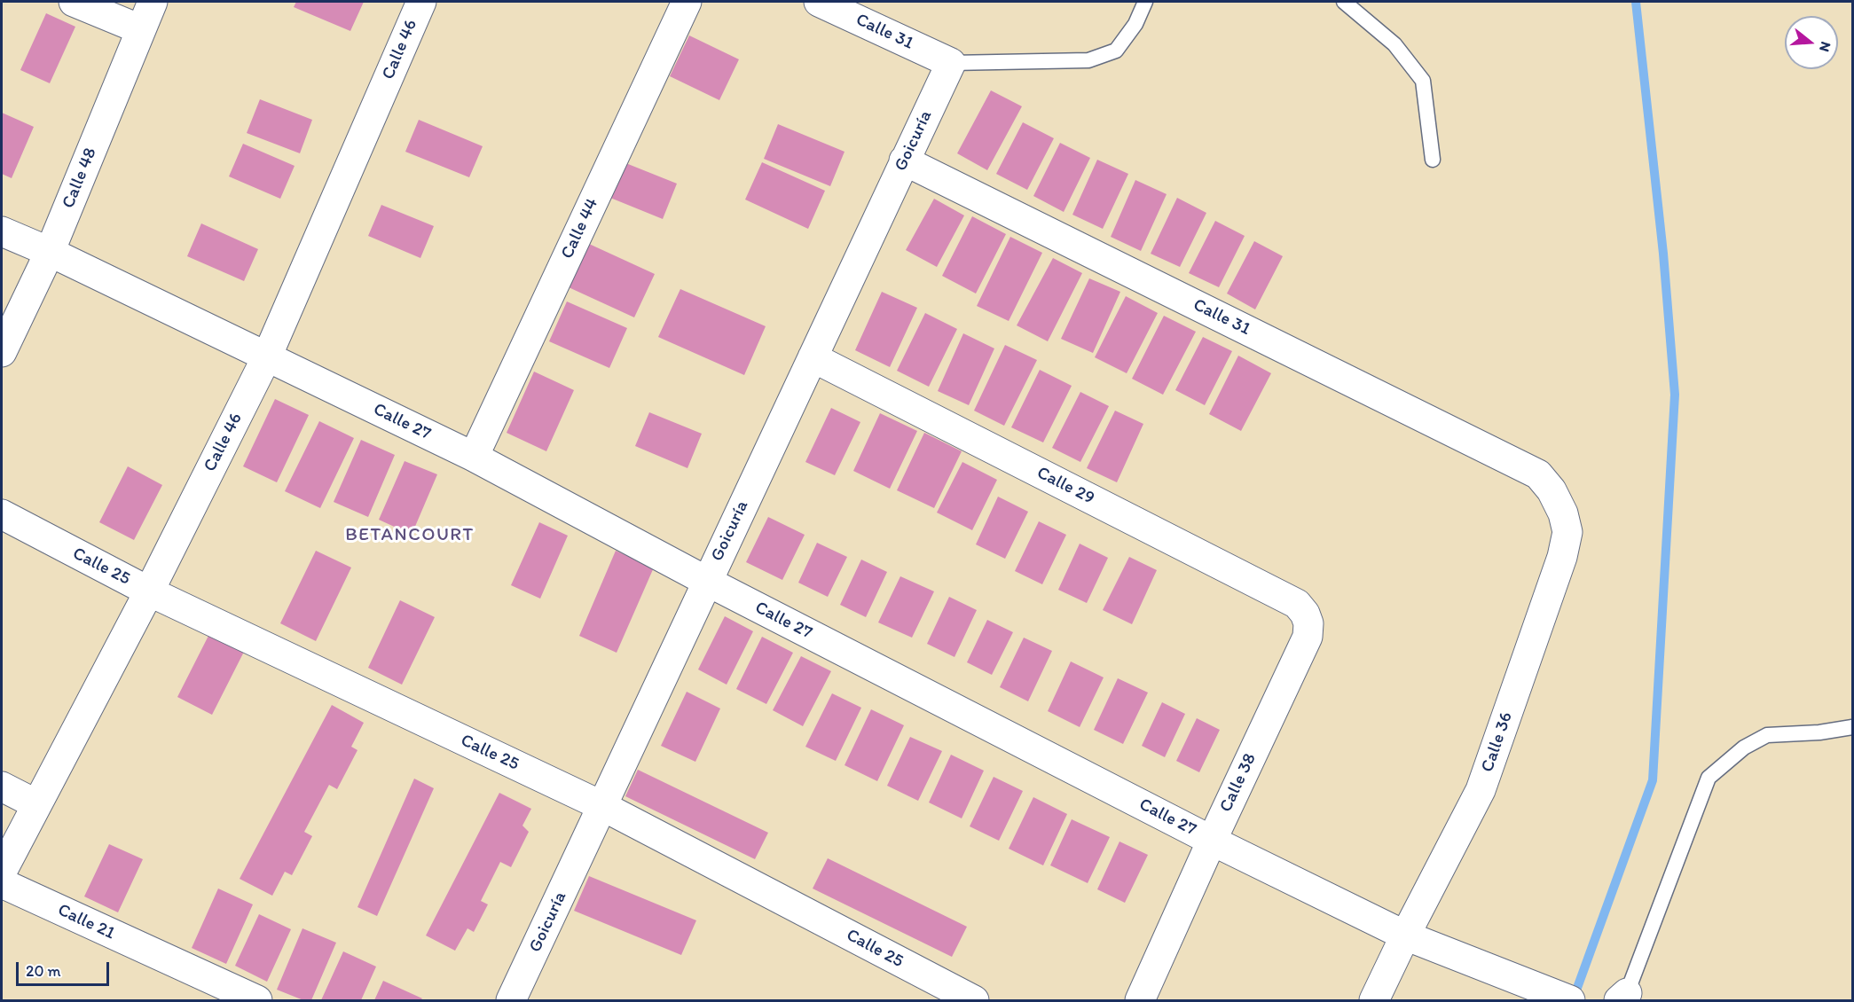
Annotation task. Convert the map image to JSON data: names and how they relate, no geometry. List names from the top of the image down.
{
  "streets": {
    "street": [
      "Calle 31",
      "Calle 46",
      "Goicuría",
      "Calle 48",
      "Calle 44",
      "Calle 27",
      "Calle 29",
      "Calle 25",
      "Calle 36",
      "Calle 38",
      "Calle 21"
    ]
  },
  "crossings": [
    ["Calle 31", "Goicuría"],
    ["Calle 31", "Calle 36"],
    ["Calle 46", "Calle 27"],
    ["Calle 46", "Calle 25"],
    ["Goicuría", "Calle 27"],
    ["Goicuría", "Calle 29"],
    ["Goicuría", "Calle 25"],
    ["Calle 48", "Calle 27"],
    ["Calle 44", "Calle 27"],
    ["Calle 27", "Calle 36"],
    ["Calle 27", "Calle 38"],
    ["Calle 29", "Calle 38"]
  ],
  "districts": ["BETANCOURT"],
  "scale_bar": "20 m",
  "north": "right"
}
